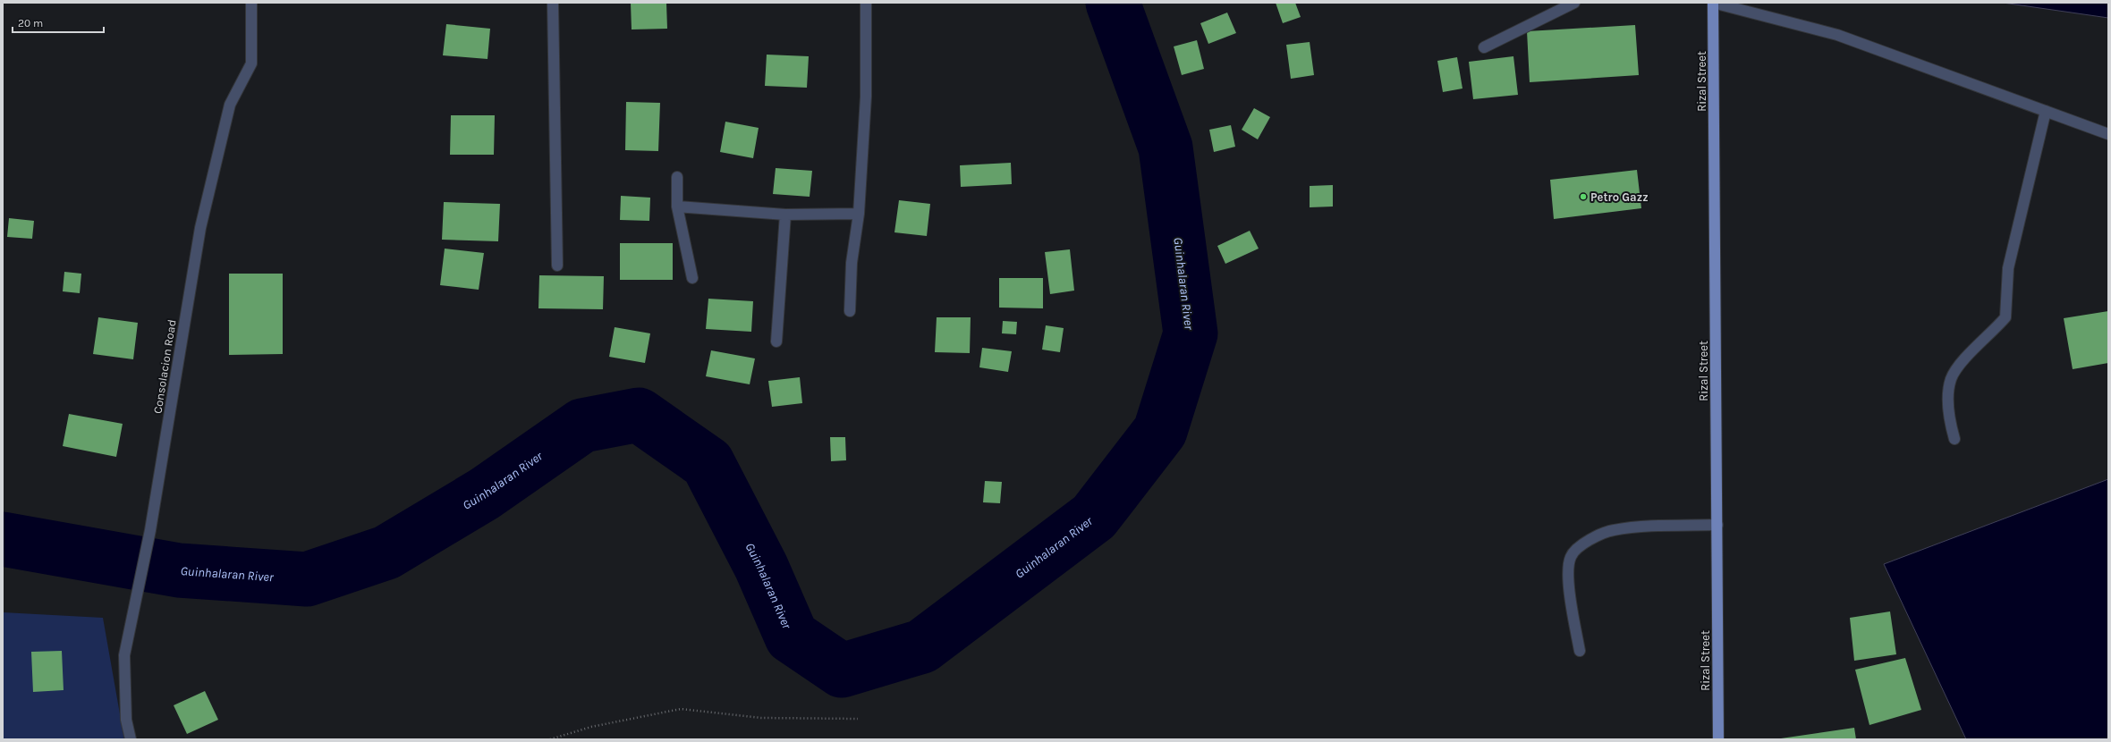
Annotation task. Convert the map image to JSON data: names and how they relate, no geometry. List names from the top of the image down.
{
  "streets": {
    "main road": ["Rizal Street"],
    "street": ["Consolacion Road"]
  },
  "water": ["Guinhalaran River"],
  "places": ["Petro Gazz"],
  "scale_bar": "20 m"
}
